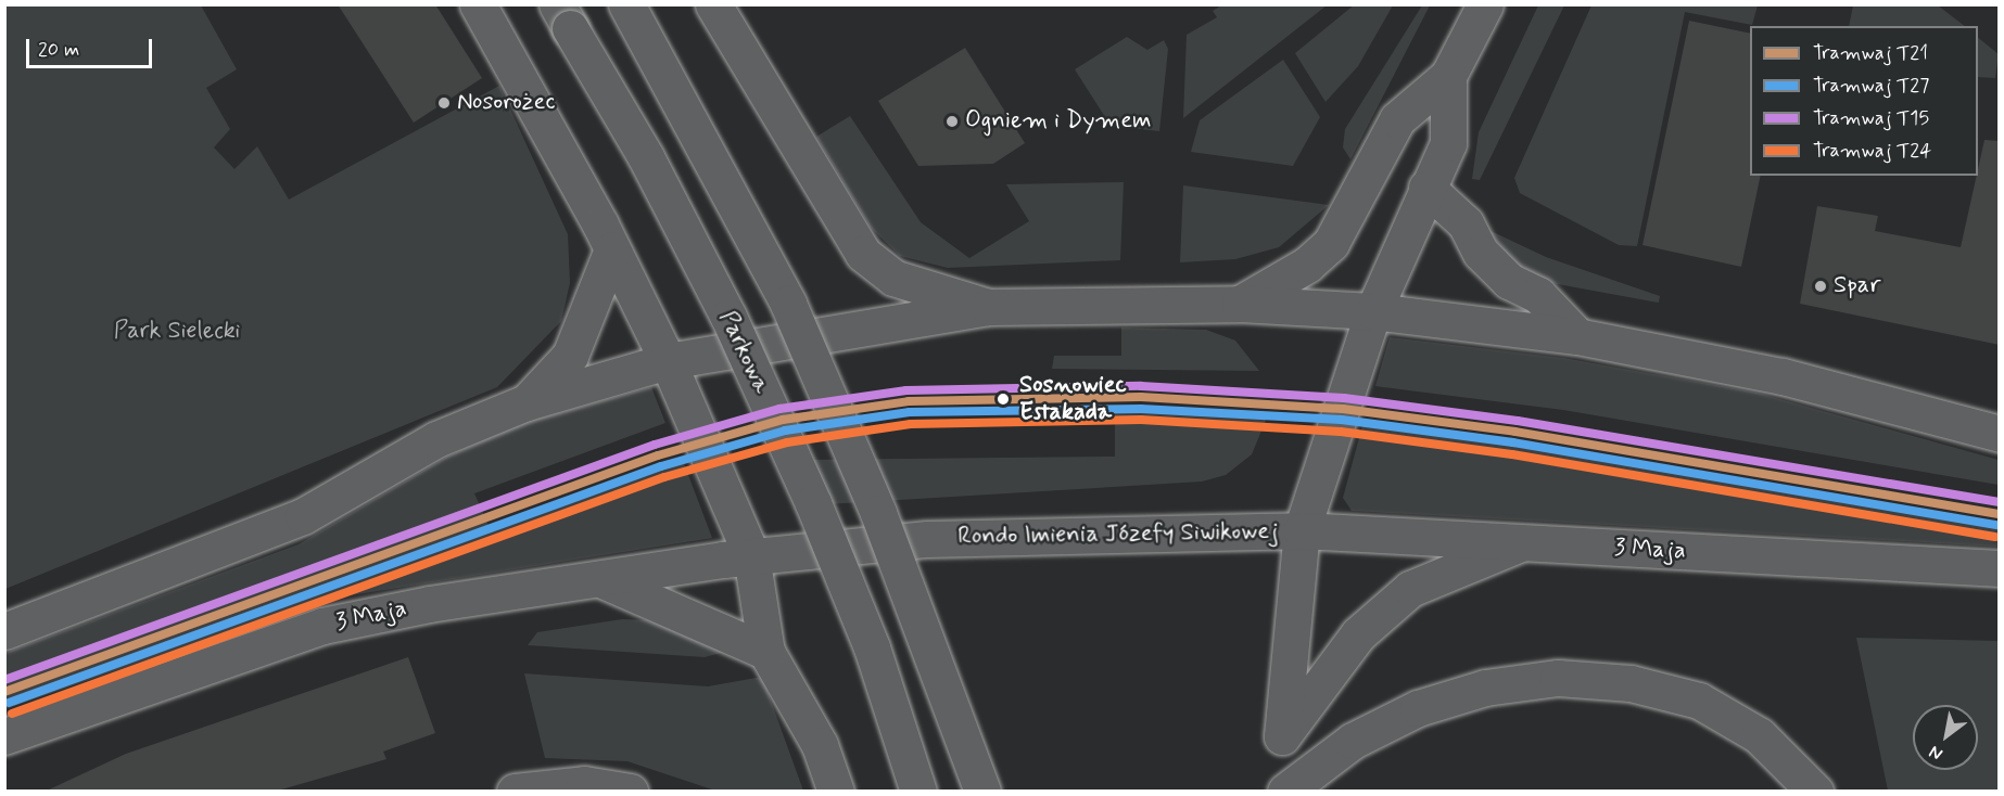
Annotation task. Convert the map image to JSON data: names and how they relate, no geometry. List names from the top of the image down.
{
  "streets": {
    "street": ["Parkowa", "Rondo Imienia Józefy Siwikowej", "3 Maja"]
  },
  "crossings": [
    ["Rondo Imienia Józefy Siwikowej", "3 Maja"]
  ],
  "parks": ["Park Sielecki"],
  "places": [
    "Nosorożec",
    "Ogniem i Dymem",
    "Spar",
    "Sosnowiec Estakada"
  ],
  "lines": [
    "tram line T15",
    "tram line T21",
    "tram line T27",
    "tram line T24"
  ],
  "legend": [
    "Tramwaj T21",
    "Tramwaj T27",
    "Tramwaj T15",
    "Tramwaj T24"
  ],
  "scale_bar": "20 m",
  "north": "bottom left"
}
